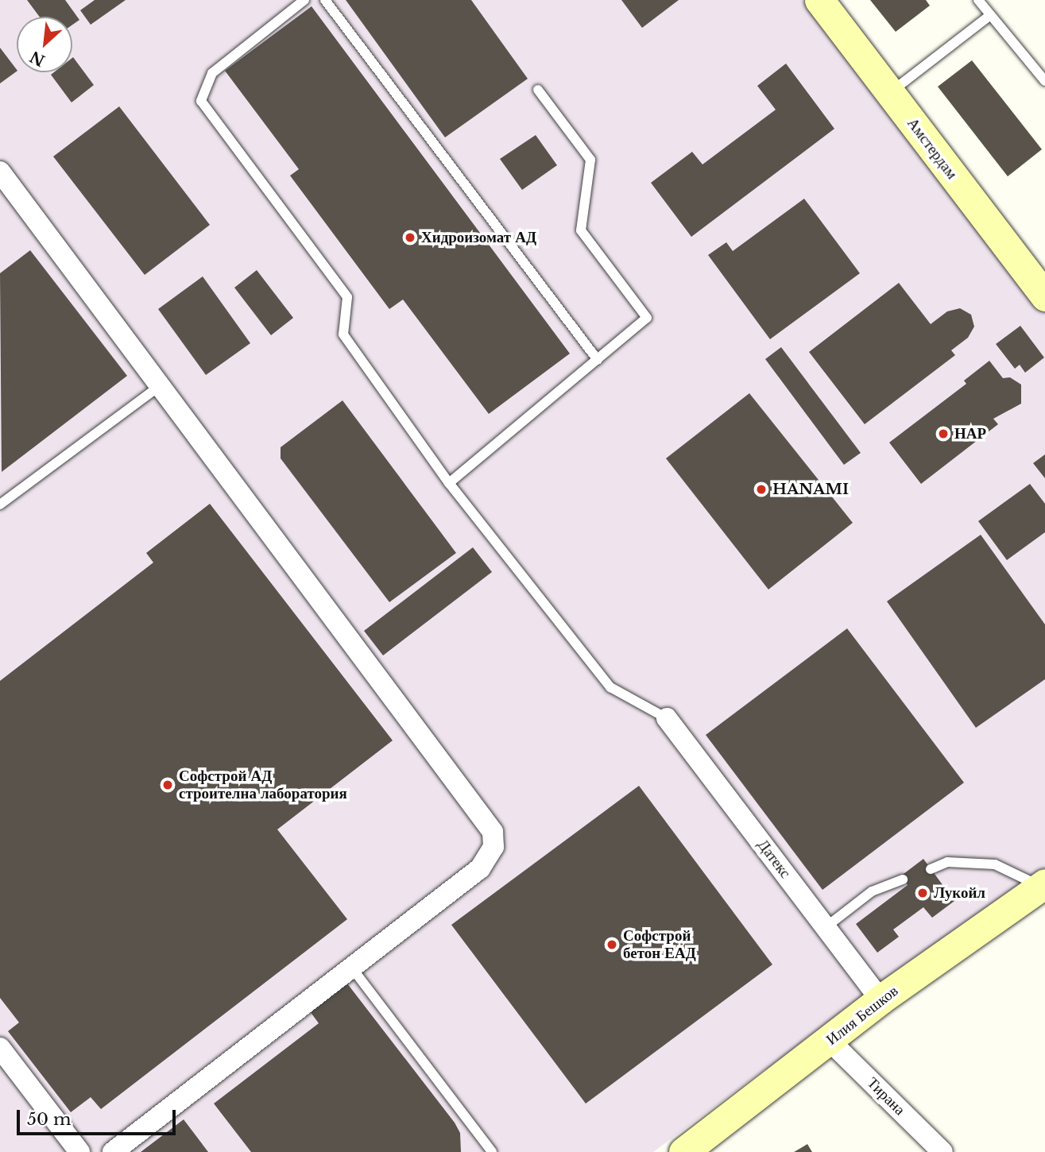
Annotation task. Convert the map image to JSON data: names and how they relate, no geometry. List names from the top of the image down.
{
  "streets": {
    "street": [
      "Амстердам",
      "Датекс",
      "Илия Бешков",
      "Тирана"
    ]
  },
  "crossings": [
    ["Датекс", "Илия Бешков"],
    ["Илия Бешков", "Тирана"]
  ],
  "places": [
    "Хидроизомат АД",
    "НАР",
    "HANAMI",
    "Софстрой АД строителна лаборатория",
    "Лукойл",
    "Софстрой бетон ЕАД"
  ],
  "scale_bar": "50 m",
  "north": "bottom left"
}
